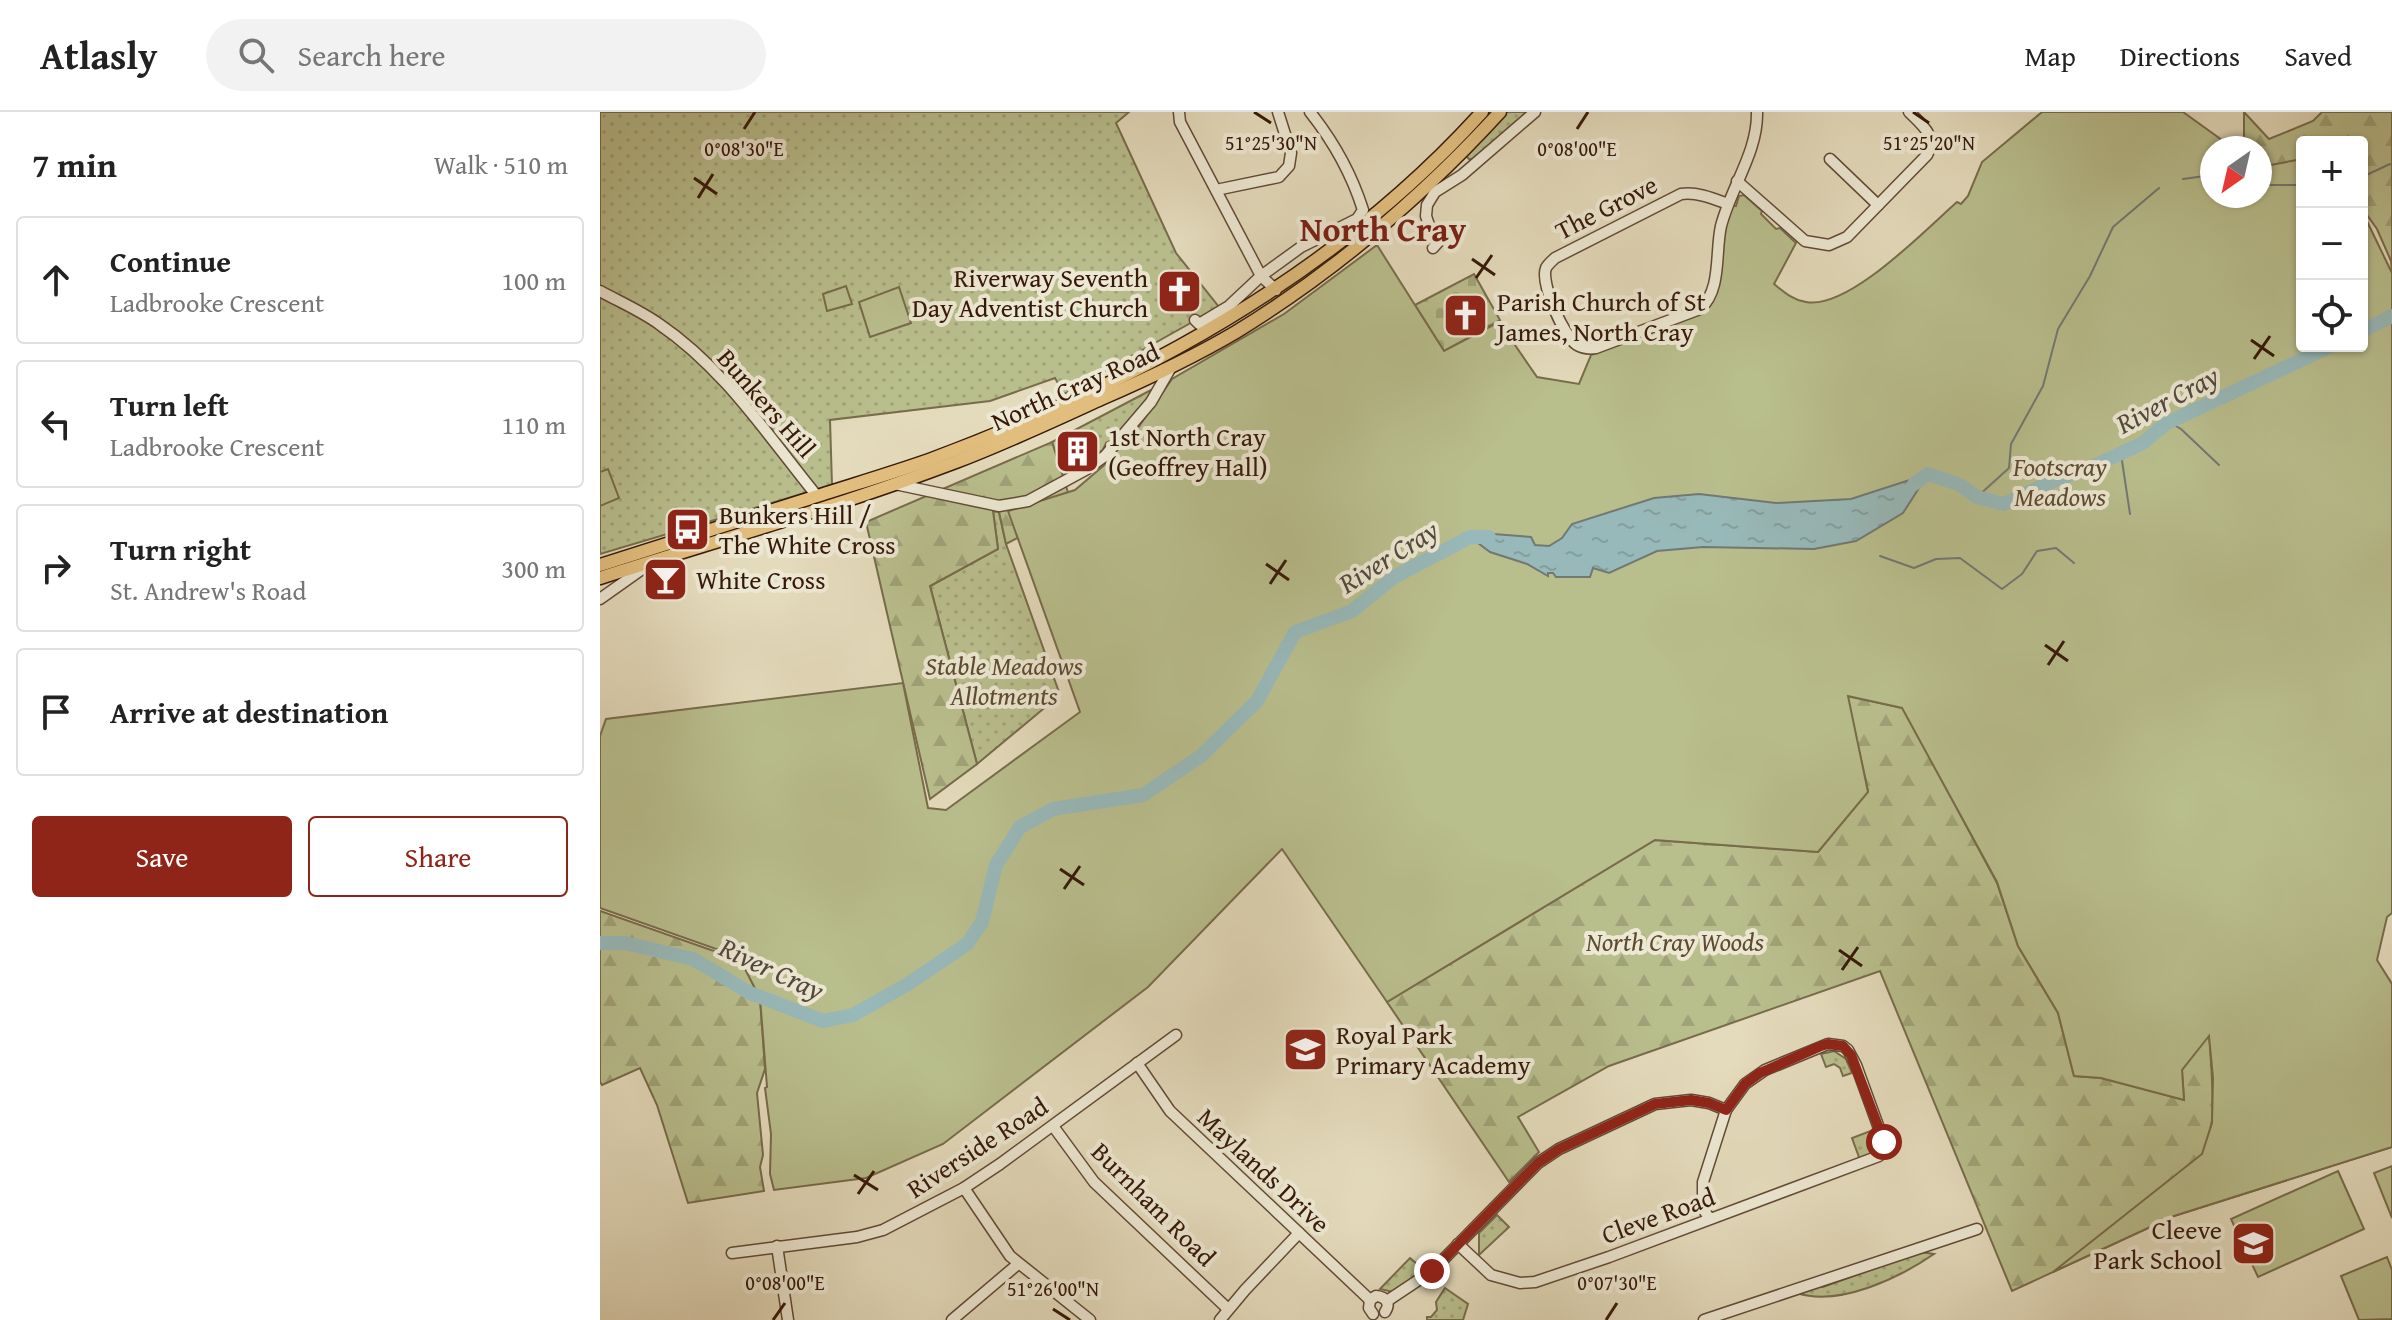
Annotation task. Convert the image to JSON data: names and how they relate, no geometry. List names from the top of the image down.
{
  "streets": {
    "main road": ["North Cray Road"],
    "street": [
      "The Grove",
      "Bunkers Hill",
      "Riverside Road",
      "Maylands Drive",
      "Burnham Road",
      "Cleve Road"
    ]
  },
  "crossings": [
    ["North Cray Road", "Bunkers Hill"],
    ["Riverside Road", "Maylands Drive"],
    ["Riverside Road", "Burnham Road"]
  ],
  "districts": ["North Cray"],
  "water": ["River Cray"],
  "parks": ["Footscray Meadows", "Stable Meadows Allotments", "North Cray Woods"],
  "places": {
    "church": ["Riverway Seventh Day Adventist Church", "Parish Church of St James, North Cray"],
    "building": ["1st North Cray (Geoffrey Hall)"],
    "bus stop": ["Bunkers Hill / The White Cross"],
    "bar": ["White Cross"],
    "school or university": ["Royal Park Primary Academy", "Cleeve Park School"]
  },
  "north": "bottom left",
  "page": {
    "header": "Atlasly",
    "search": "Search here",
    "nav": ["Map", "Directions", "Saved"],
    "heading": ["7 min", "Walk · 510 m"],
    "map_buttons": ["+", "−"],
    "list": [
      ["Continue", "Ladbrooke Crescent", "100 m"],
      ["Turn left", "Ladbrooke Crescent", "110 m"],
      ["Turn right", "St. Andrew's Road", "300 m"],
      "Arrive at destination"
    ],
    "buttons": ["Save", "Share"]
  },
  "coordinates": [
    "51°25'30\"N",
    "51°25'20\"N",
    "0°08'30\"E",
    "0°08'00\"E",
    "0°07'30\"E",
    "51°26'00\"N"
  ]
}
